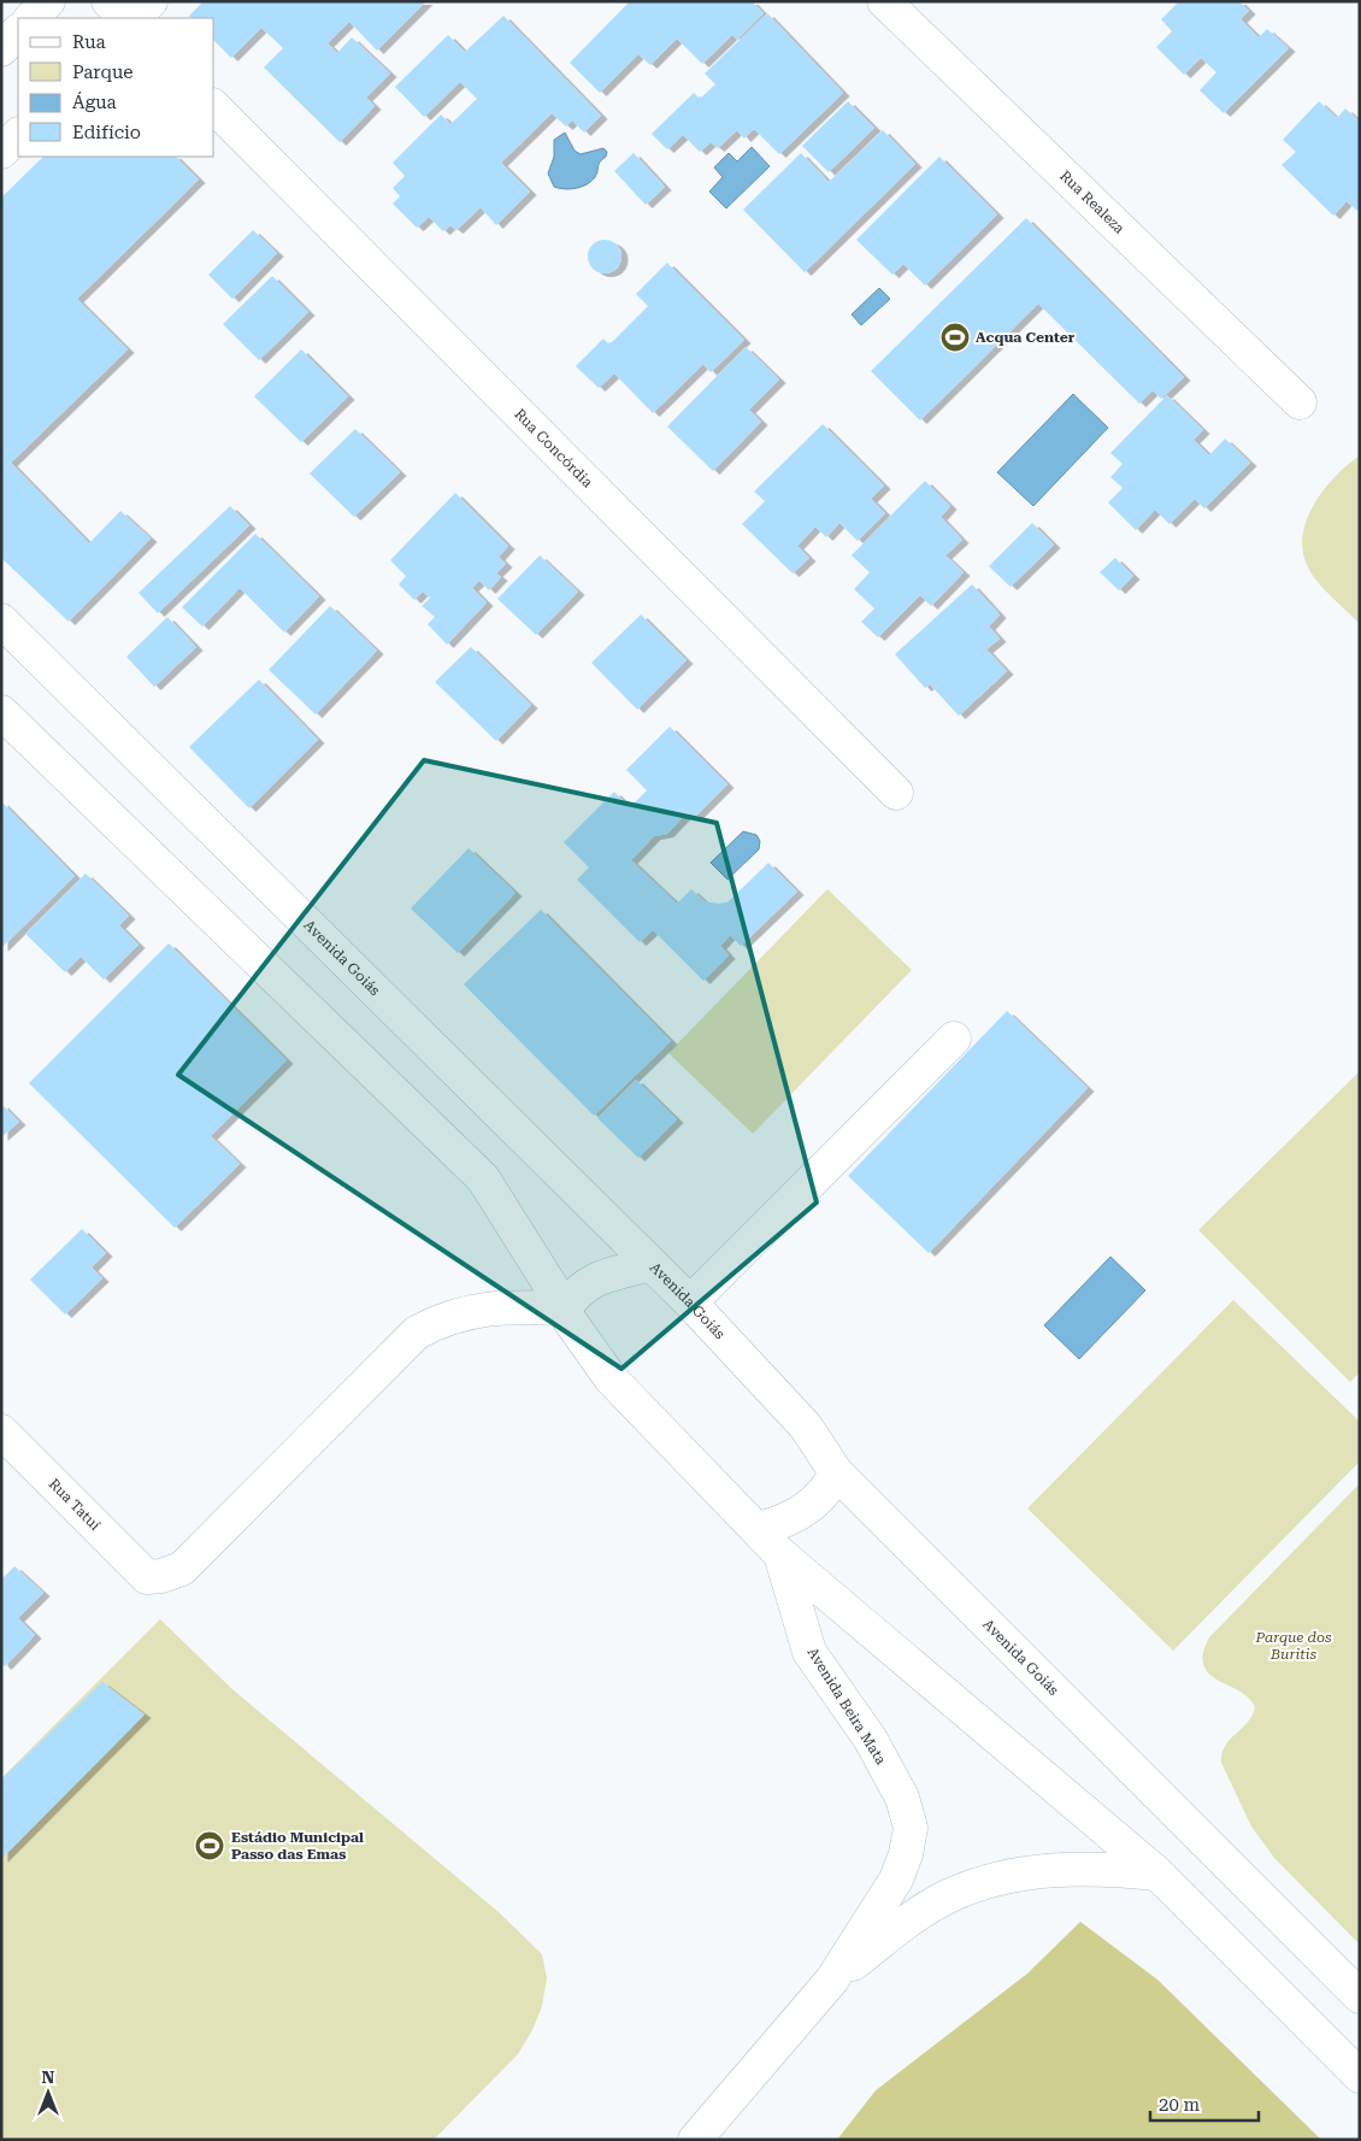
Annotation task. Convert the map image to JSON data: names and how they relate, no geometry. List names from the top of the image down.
{
  "streets": {
    "main road": [
      "Rua Realeza",
      "Rua Concórdia",
      "Avenida Goiás",
      "Rua Tatuí",
      "Avenida Beira Mata"
    ]
  },
  "parks": ["Parque dos Buritis"],
  "places": {
    "sports": ["Acqua Center", "Estádio Municipal Passo das Emas"]
  },
  "legend": [
    "Rua",
    "Parque",
    "Água",
    "Edifício"
  ],
  "scale_bar": "20 m",
  "north": "top"
}
